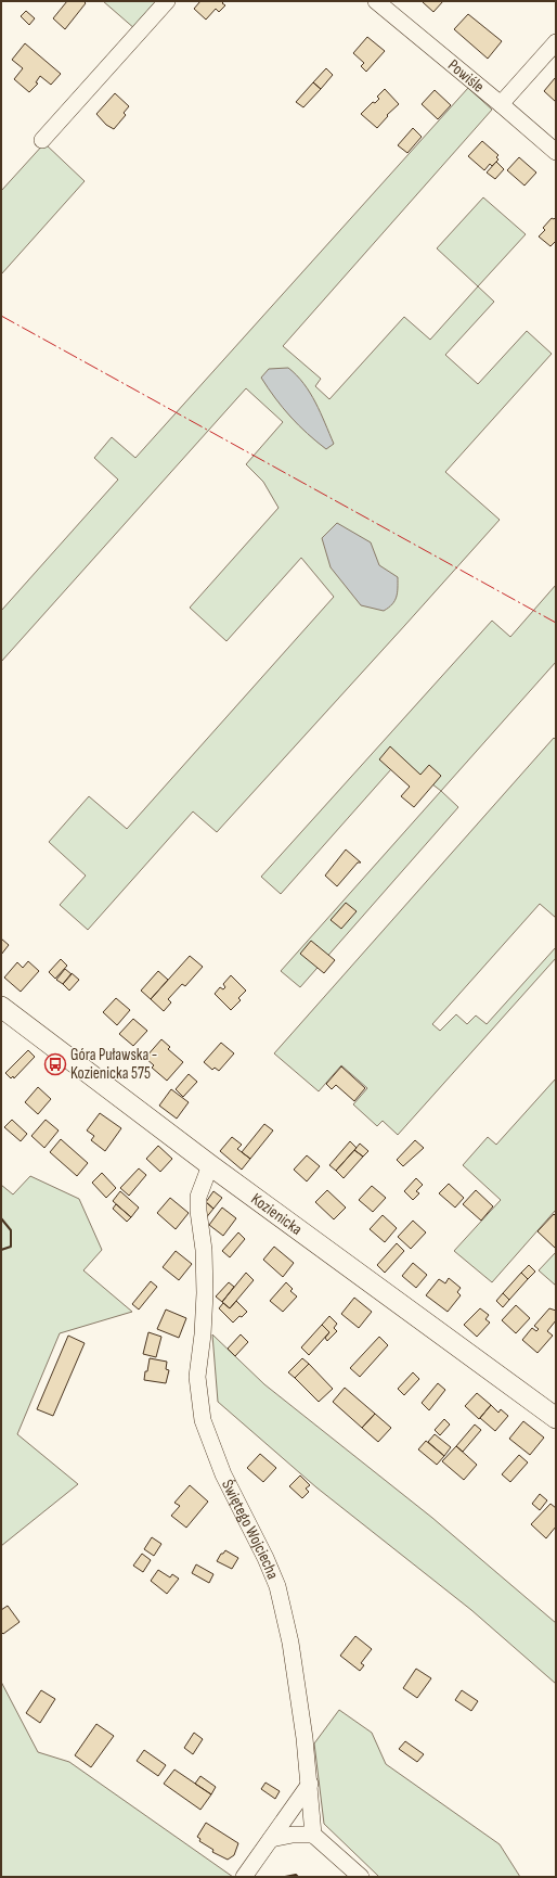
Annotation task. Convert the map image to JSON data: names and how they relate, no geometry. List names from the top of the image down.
{
  "streets": {
    "main road": ["Kozienicka"],
    "street": ["Powiśle", "Świętego Wojciecha"]
  },
  "crossings": [
    ["Kozienicka", "Świętego Wojciecha"]
  ],
  "places": {
    "bus stop": ["Góra Puławska - Kozienicka 575"]
  }
}
